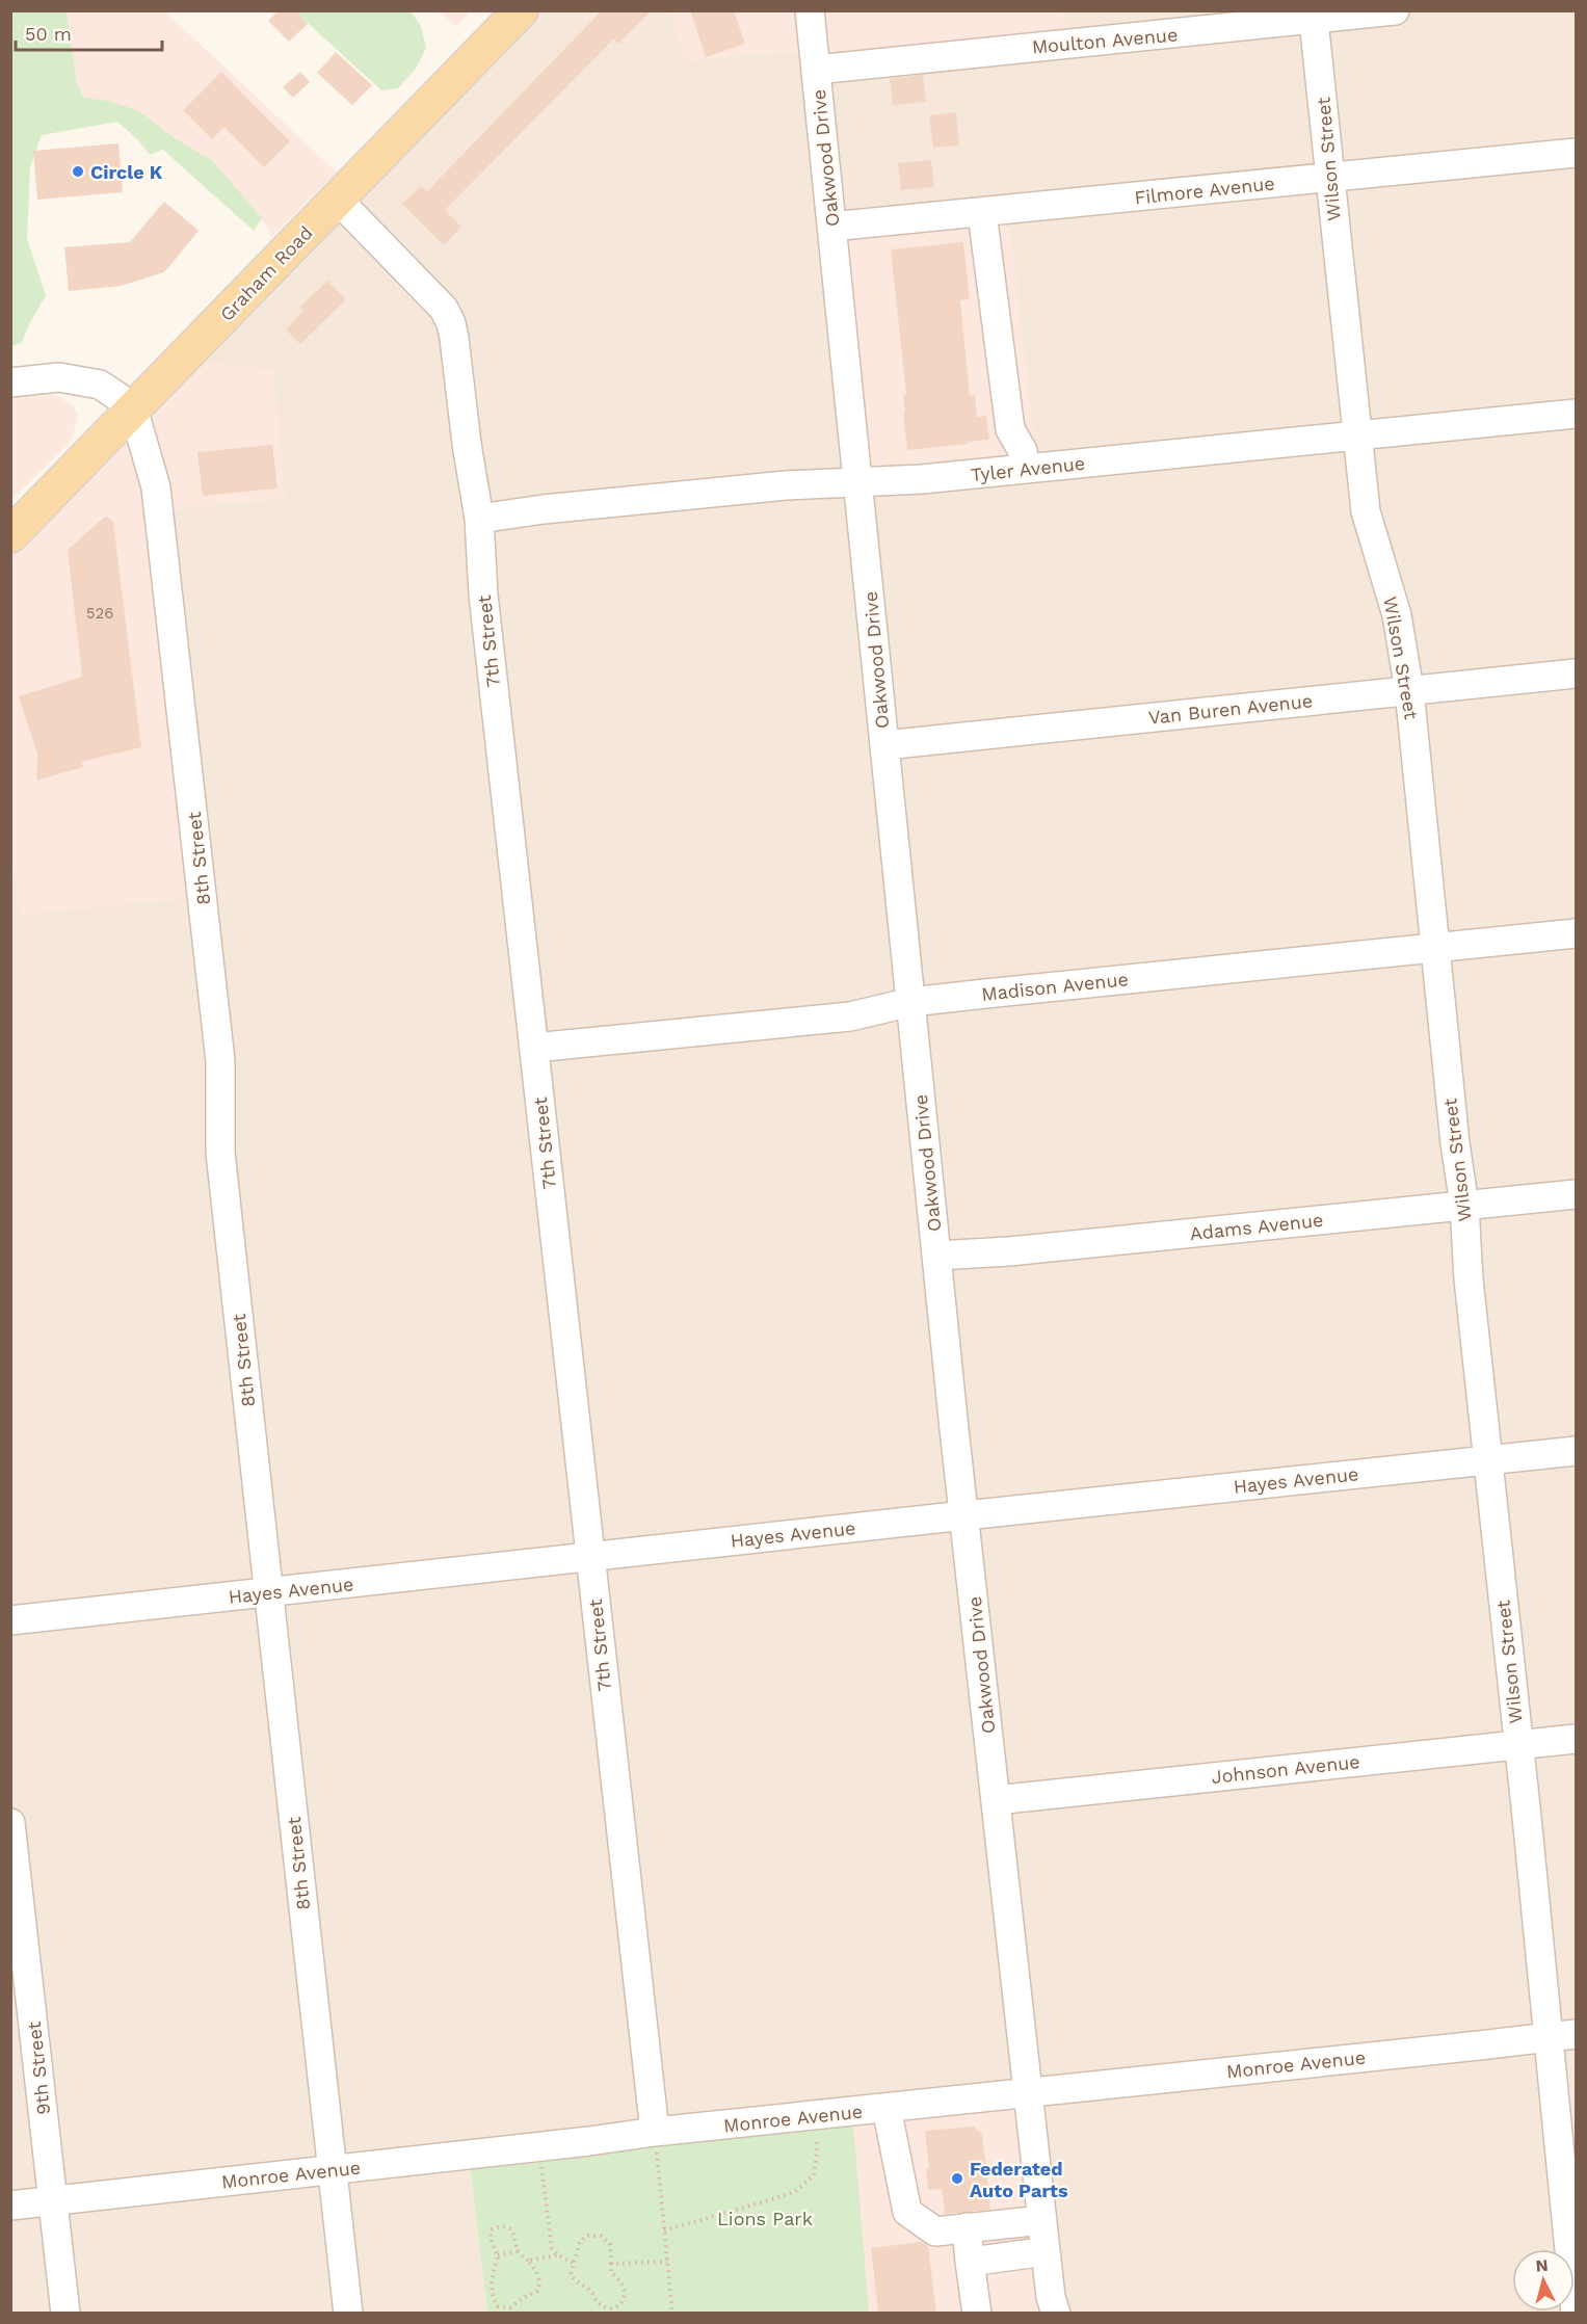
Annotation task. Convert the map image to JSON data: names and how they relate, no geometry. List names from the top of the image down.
{
  "streets": {
    "main road": ["Graham Road"],
    "street": [
      "Moulton Avenue",
      "Oakwood Drive",
      "Wilson Street",
      "Filmore Avenue",
      "Tyler Avenue",
      "7th Street",
      "Van Buren Avenue",
      "8th Street",
      "Madison Avenue",
      "Adams Avenue",
      "Hayes Avenue",
      "Johnson Avenue",
      "Monroe Avenue",
      "9th Street"
    ]
  },
  "crossings": [
    ["Moulton Avenue", "Oakwood Drive"],
    ["Moulton Avenue", "Wilson Street"],
    ["Oakwood Drive", "Filmore Avenue"],
    ["Oakwood Drive", "Tyler Avenue"],
    ["Oakwood Drive", "Van Buren Avenue"],
    ["Oakwood Drive", "Madison Avenue"],
    ["Oakwood Drive", "Adams Avenue"],
    ["Oakwood Drive", "Hayes Avenue"],
    ["Oakwood Drive", "Johnson Avenue"],
    ["Oakwood Drive", "Monroe Avenue"],
    ["Wilson Street", "Filmore Avenue"],
    ["Wilson Street", "Tyler Avenue"],
    ["Wilson Street", "Van Buren Avenue"],
    ["Wilson Street", "Madison Avenue"],
    ["Wilson Street", "Adams Avenue"],
    ["Wilson Street", "Hayes Avenue"],
    ["Wilson Street", "Johnson Avenue"],
    ["Wilson Street", "Monroe Avenue"],
    ["Graham Road", "7th Street"],
    ["Graham Road", "8th Street"],
    ["Tyler Avenue", "7th Street"],
    ["7th Street", "Madison Avenue"],
    ["7th Street", "Hayes Avenue"],
    ["7th Street", "Monroe Avenue"],
    ["8th Street", "Hayes Avenue"],
    ["8th Street", "Monroe Avenue"],
    ["Monroe Avenue", "9th Street"]
  ],
  "parks": ["Lions Park"],
  "places": ["Circle K", "Federated Auto Parts"],
  "house_numbers": ["526"],
  "scale_bar": "50 m",
  "north": "top"
}
